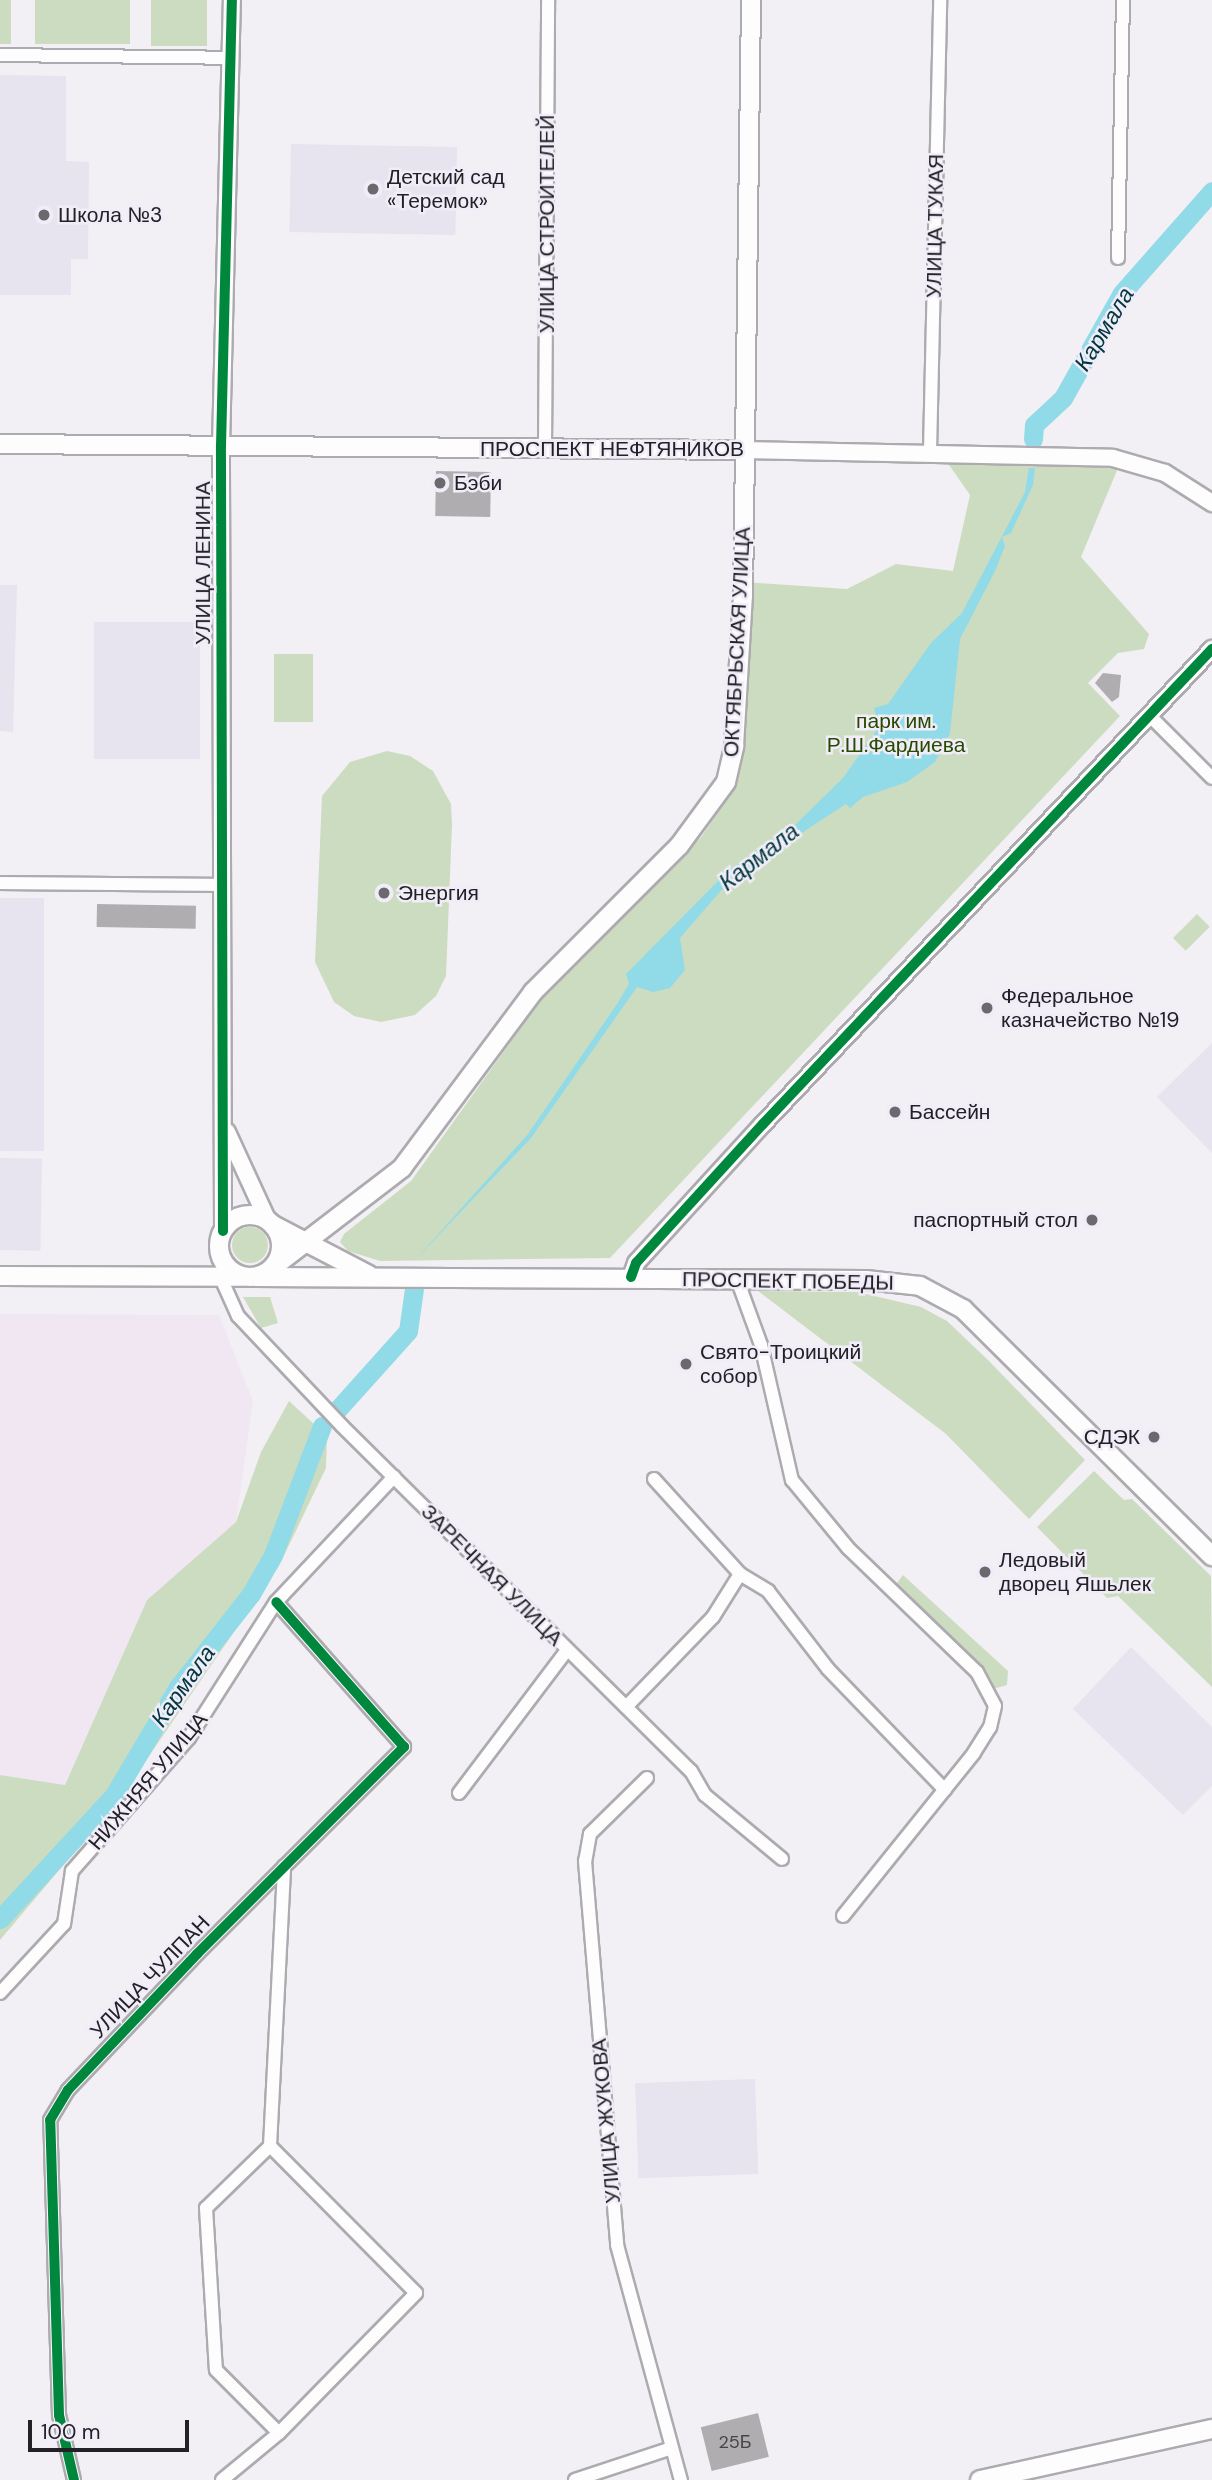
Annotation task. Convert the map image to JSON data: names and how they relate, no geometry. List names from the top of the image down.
{
  "streets": {
    "main road": ["ПРОСПЕКТ НЕФТЯНИКОВ", "ОКТЯБРЬСКАЯ УЛИЦА", "ПРОСПЕКТ ПОБЕДЫ"],
    "street": [
      "УЛИЦА СТРОИТЕЛЕЙ",
      "УЛИЦА ТУКАЯ",
      "УЛИЦА ЛЕНИНА",
      "ЗАРЕЧНАЯ УЛИЦА",
      "НИЖНЯЯ УЛИЦА",
      "УЛИЦА ЧУЛПАН",
      "УЛИЦА ЖУКОВА"
    ]
  },
  "crossings": [
    ["УЛИЦА СТРОИТЕЛЕЙ", "ПРОСПЕКТ НЕФТЯНИКОВ"],
    ["УЛИЦА ТУКАЯ", "ПРОСПЕКТ НЕФТЯНИКОВ"],
    ["ПРОСПЕКТ НЕФТЯНИКОВ", "УЛИЦА ЛЕНИНА"],
    ["ПРОСПЕКТ НЕФТЯНИКОВ", "ОКТЯБРЬСКАЯ УЛИЦА"],
    ["УЛИЦА ЛЕНИНА", "ОКТЯБРЬСКАЯ УЛИЦА"],
    ["УЛИЦА ЛЕНИНА", "ПРОСПЕКТ ПОБЕДЫ"],
    ["ОКТЯБРЬСКАЯ УЛИЦА", "ПРОСПЕКТ ПОБЕДЫ"],
    ["ПРОСПЕКТ ПОБЕДЫ", "ЗАРЕЧНАЯ УЛИЦА"],
    ["ЗАРЕЧНАЯ УЛИЦА", "НИЖНЯЯ УЛИЦА"],
    ["НИЖНЯЯ УЛИЦА", "УЛИЦА ЧУЛПАН"]
  ],
  "water": ["Кармала"],
  "parks": ["парк им. Р.Ш.Фардиева"],
  "places": [
    "Детский сад «Теремок»",
    "Школа №3",
    "Бэби",
    "Энергия",
    "Федеральное казначейство №19",
    "Бассейн",
    "паспортный стол",
    "Свято-Троицкий собор",
    "СДЭК",
    "Ледовый дворец Яшьлек"
  ],
  "house_numbers": ["25Б"],
  "scale_bar": "100 m"
}
